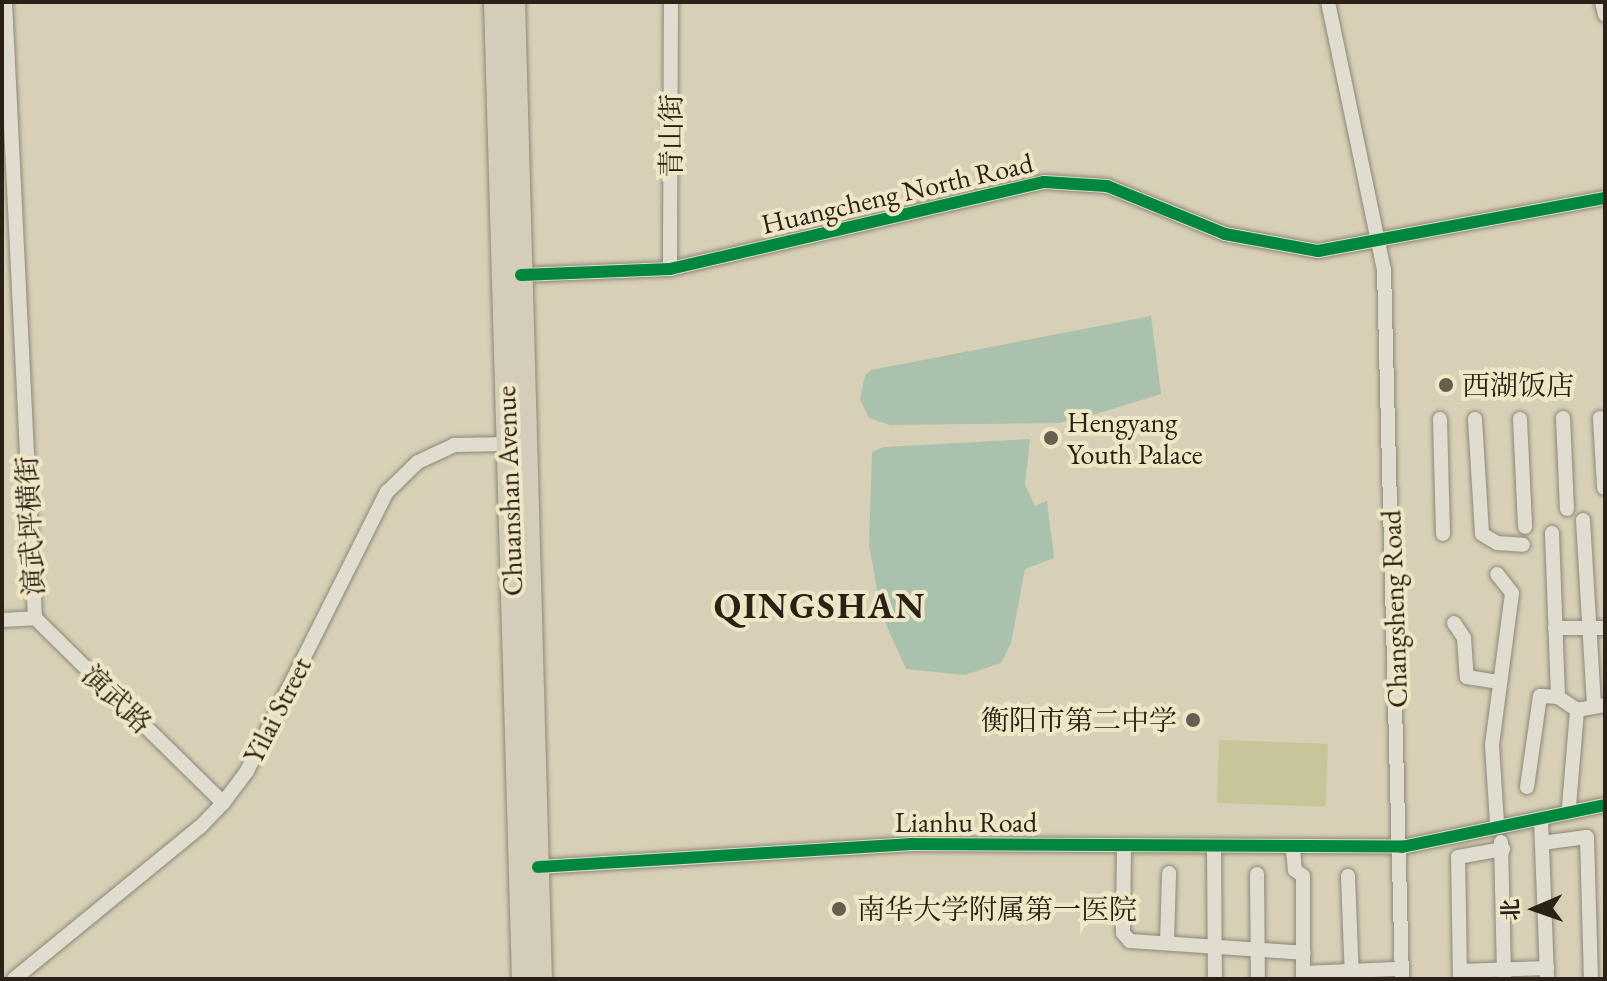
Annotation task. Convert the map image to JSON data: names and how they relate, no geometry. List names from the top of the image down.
{
  "streets": {
    "highway": ["Chuanshan Avenue"],
    "street": [
      "青山街",
      "Huangcheng North Road",
      "演武坪横街",
      "Changsheng Road",
      "演武路",
      "Yilai Street",
      "Lianhu Road"
    ]
  },
  "crossings": [
    ["青山街", "Huangcheng North Road"],
    ["Huangcheng North Road", "Chuanshan Avenue"],
    ["Huangcheng North Road", "Changsheng Road"],
    ["Chuanshan Avenue", "Yilai Street"],
    ["Chuanshan Avenue", "Lianhu Road"],
    ["演武坪横街", "演武路"],
    ["Changsheng Road", "Lianhu Road"],
    ["演武路", "Yilai Street"]
  ],
  "districts": ["QINGSHAN"],
  "places": [
    "西湖饭店",
    "Hengyang Youth Palace",
    "衡阳市第二中学",
    "南华大学附属第一医院"
  ],
  "north": "left"
}
